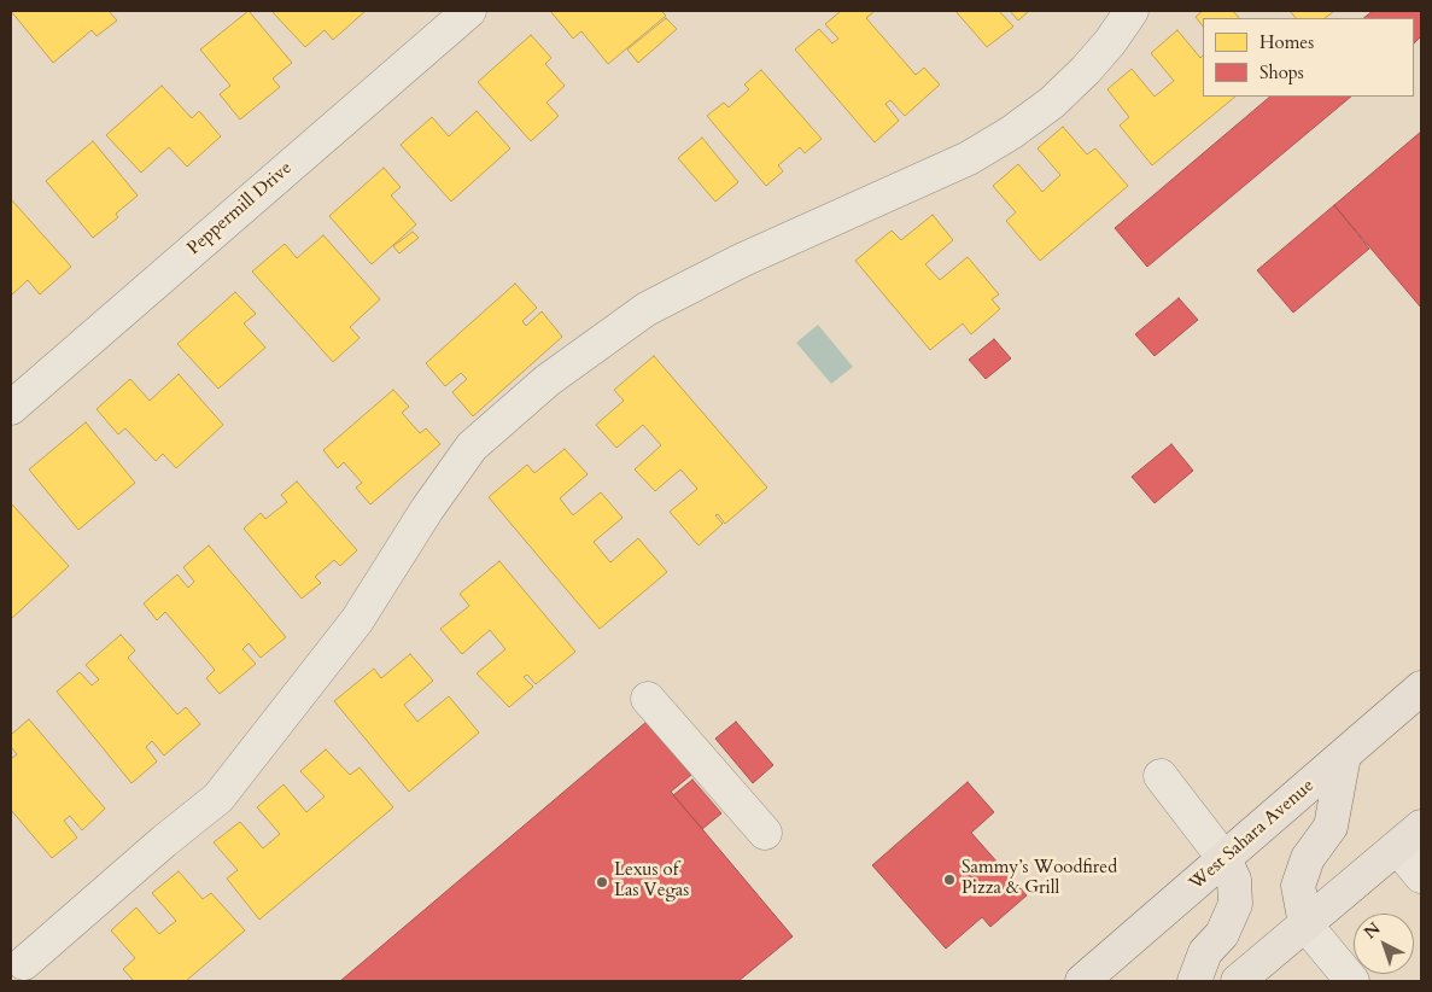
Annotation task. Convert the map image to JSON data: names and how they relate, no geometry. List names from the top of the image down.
{
  "streets": {
    "main road": ["West Sahara Avenue"],
    "street": ["Peppermill Drive"]
  },
  "places": ["Sammy’s Woodfired Pizza & Grill", "Lexus of Las Vegas"],
  "legend": ["Homes", "Shops"],
  "north": "top left"
}
